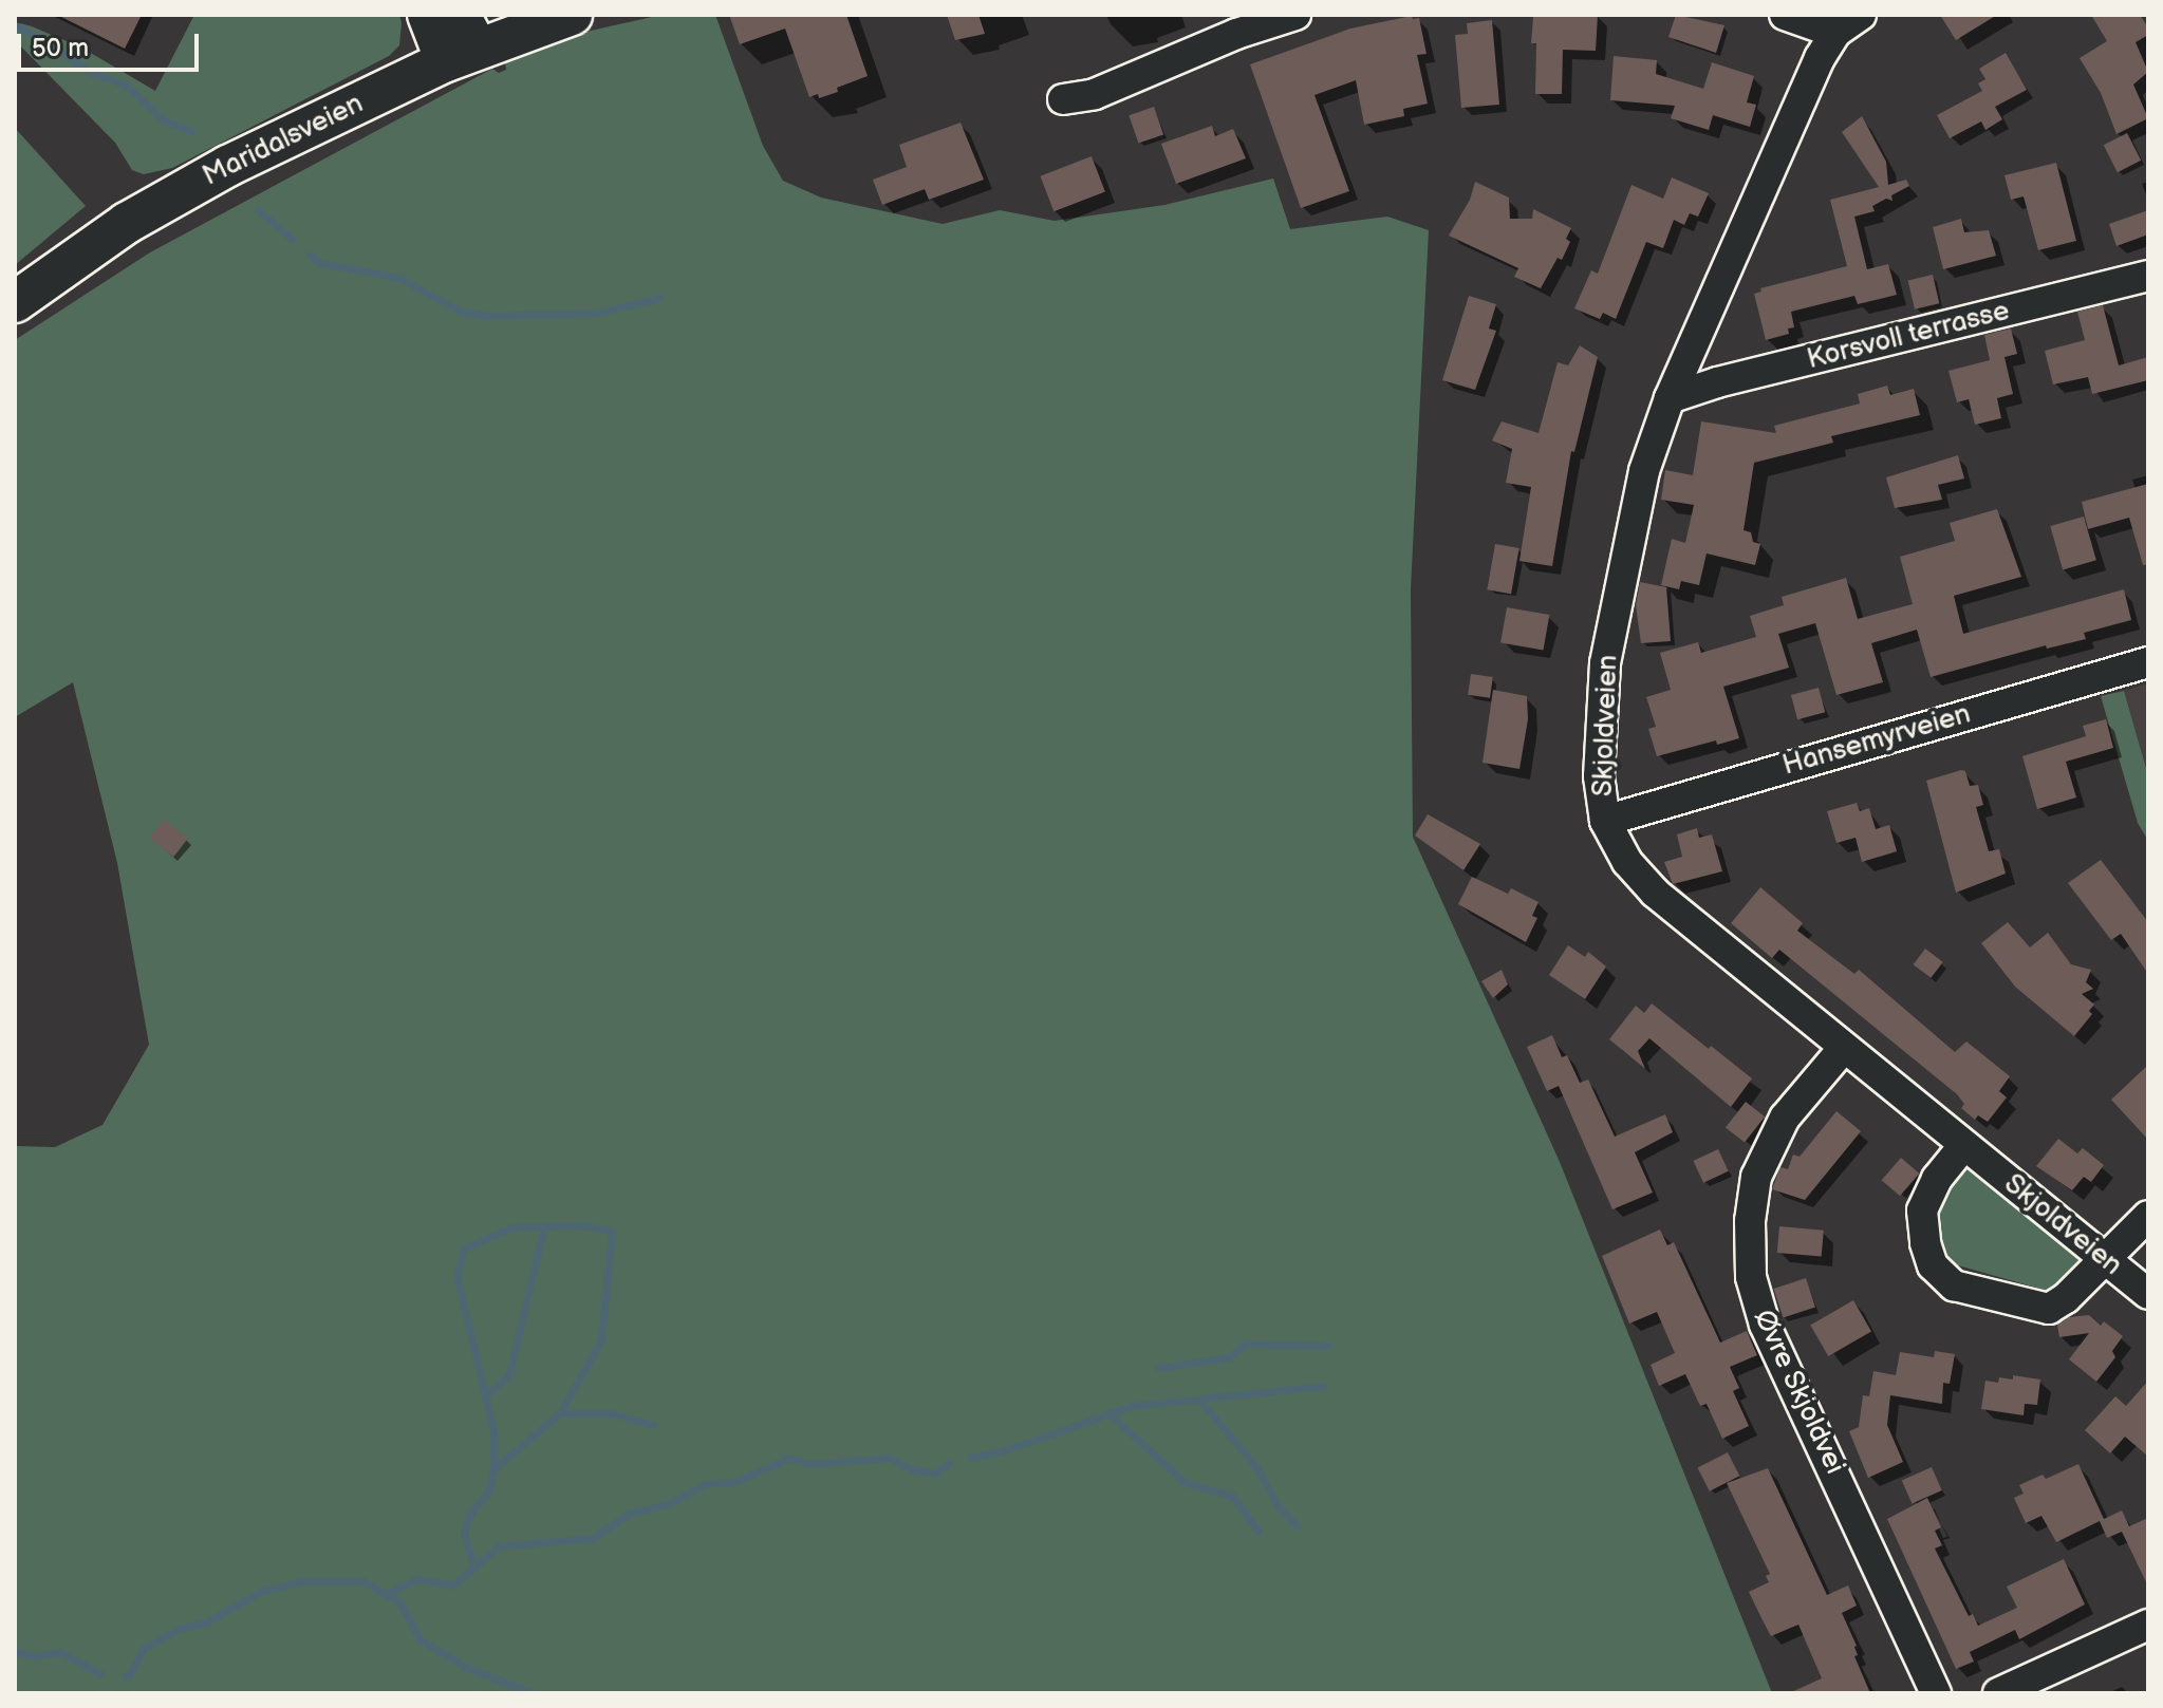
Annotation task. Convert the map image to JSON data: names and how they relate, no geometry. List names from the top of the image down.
{
  "streets": {
    "street": [
      "Maridalsveien",
      "Korsvoll terrasse",
      "Skjoldveien",
      "Hansemyrveien",
      "Øvre Skjoldvei"
    ]
  },
  "crossings": [
    ["Korsvoll terrasse", "Skjoldveien"],
    ["Skjoldveien", "Hansemyrveien"],
    ["Skjoldveien", "Øvre Skjoldvei"]
  ],
  "scale_bar": "50 m"
}
